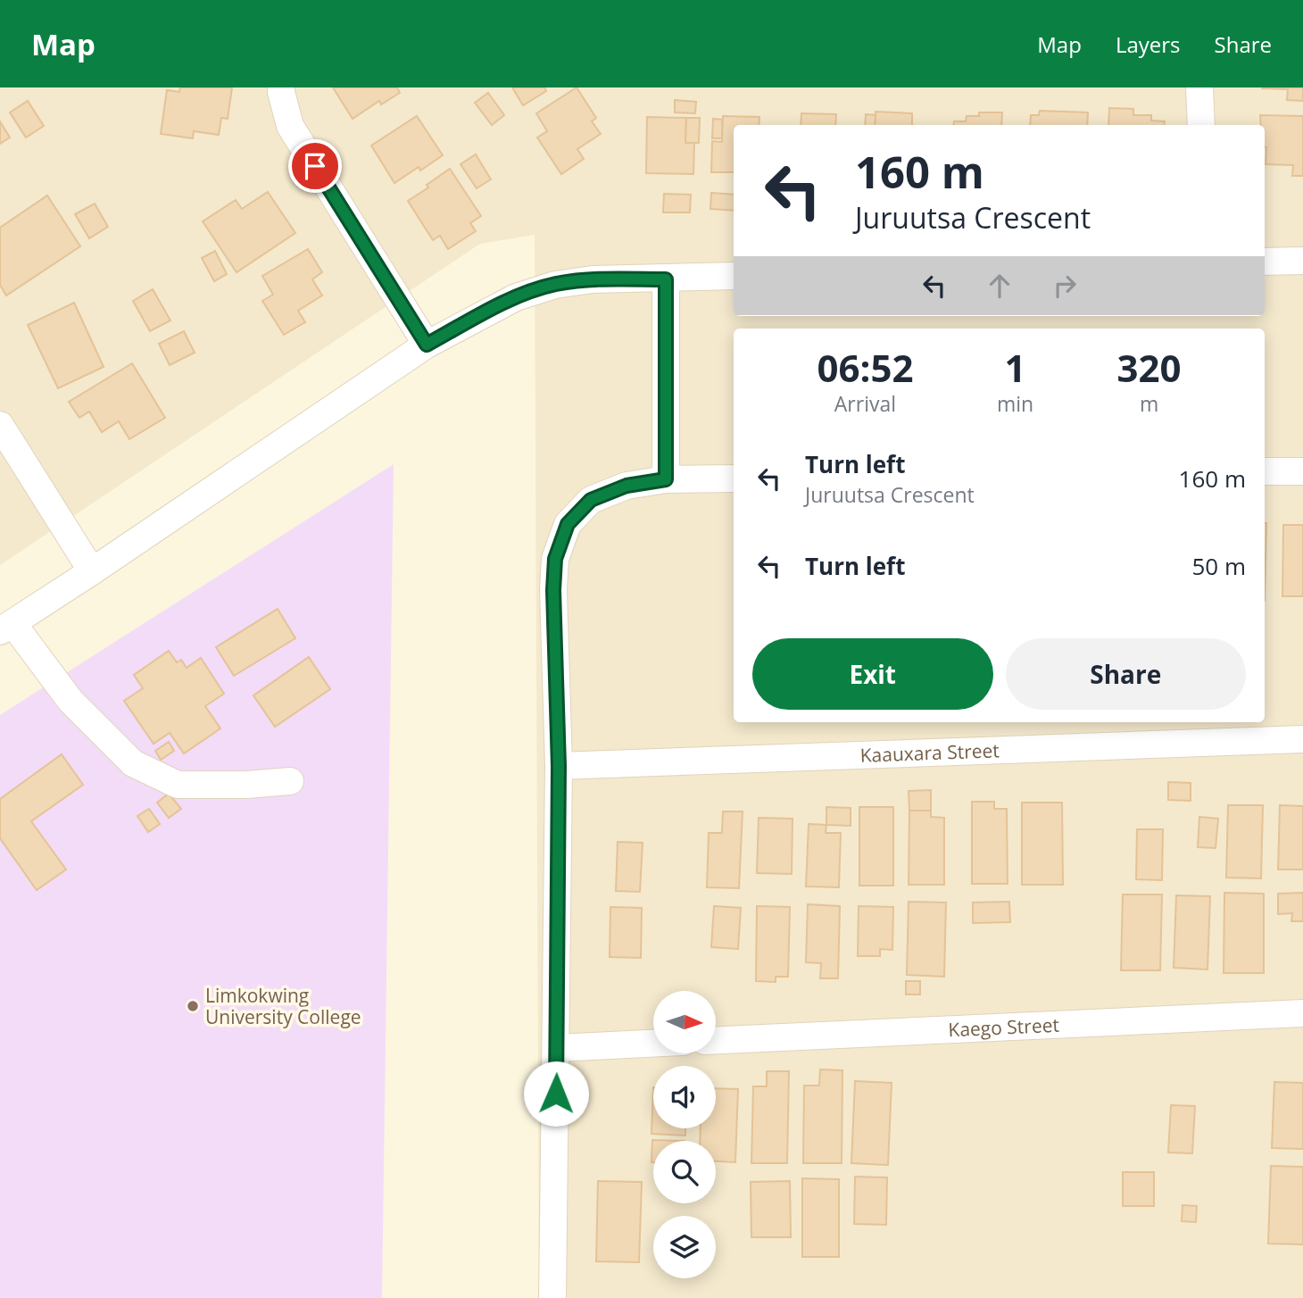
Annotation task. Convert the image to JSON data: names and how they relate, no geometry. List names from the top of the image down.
{
  "streets": {
    "street": ["Kaauxara Street", "Kaego Street"]
  },
  "places": ["Limkokwing University College"],
  "north": "right",
  "page": {
    "header": "Map",
    "nav": ["Map", "Layers", "Share"],
    "turn": ["160 m", "Juruutsa Crescent"],
    "eta": [
      "06:52",
      "Arrival",
      "1",
      "min",
      "320",
      "m"
    ],
    "list": [
      {
        "name": "Turn left",
        "note": "Juruutsa Crescent",
        "value": "160 m"
      },
      {
        "name": "Turn left",
        "value": "50 m"
      }
    ],
    "buttons": ["Exit", "Share"]
  }
}
